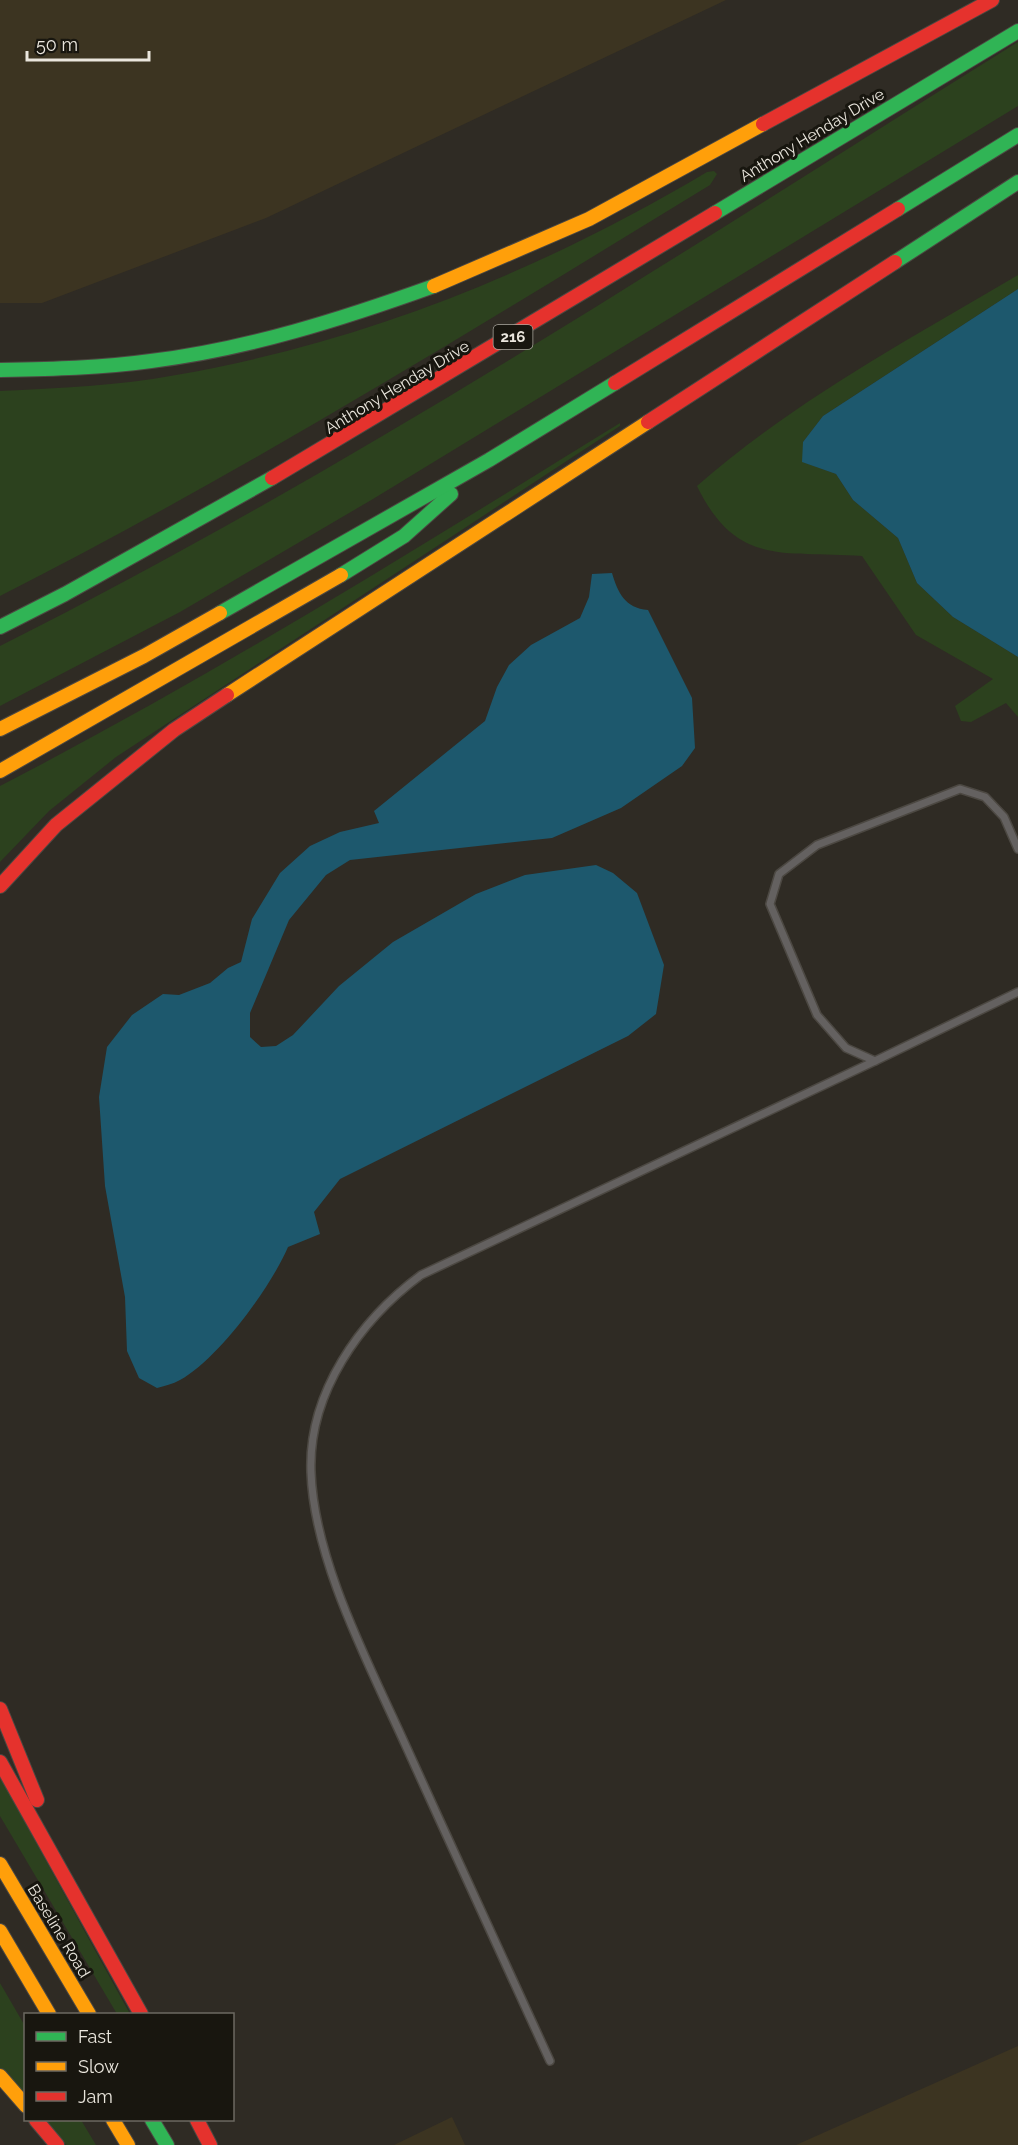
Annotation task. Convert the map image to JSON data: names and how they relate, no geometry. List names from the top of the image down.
{
  "streets": {
    "main road": ["Anthony Henday Drive", "216", "Baseline Road"]
  },
  "legend": ["Fast", "Slow", "Jam"],
  "scale_bar": "50 m"
}
